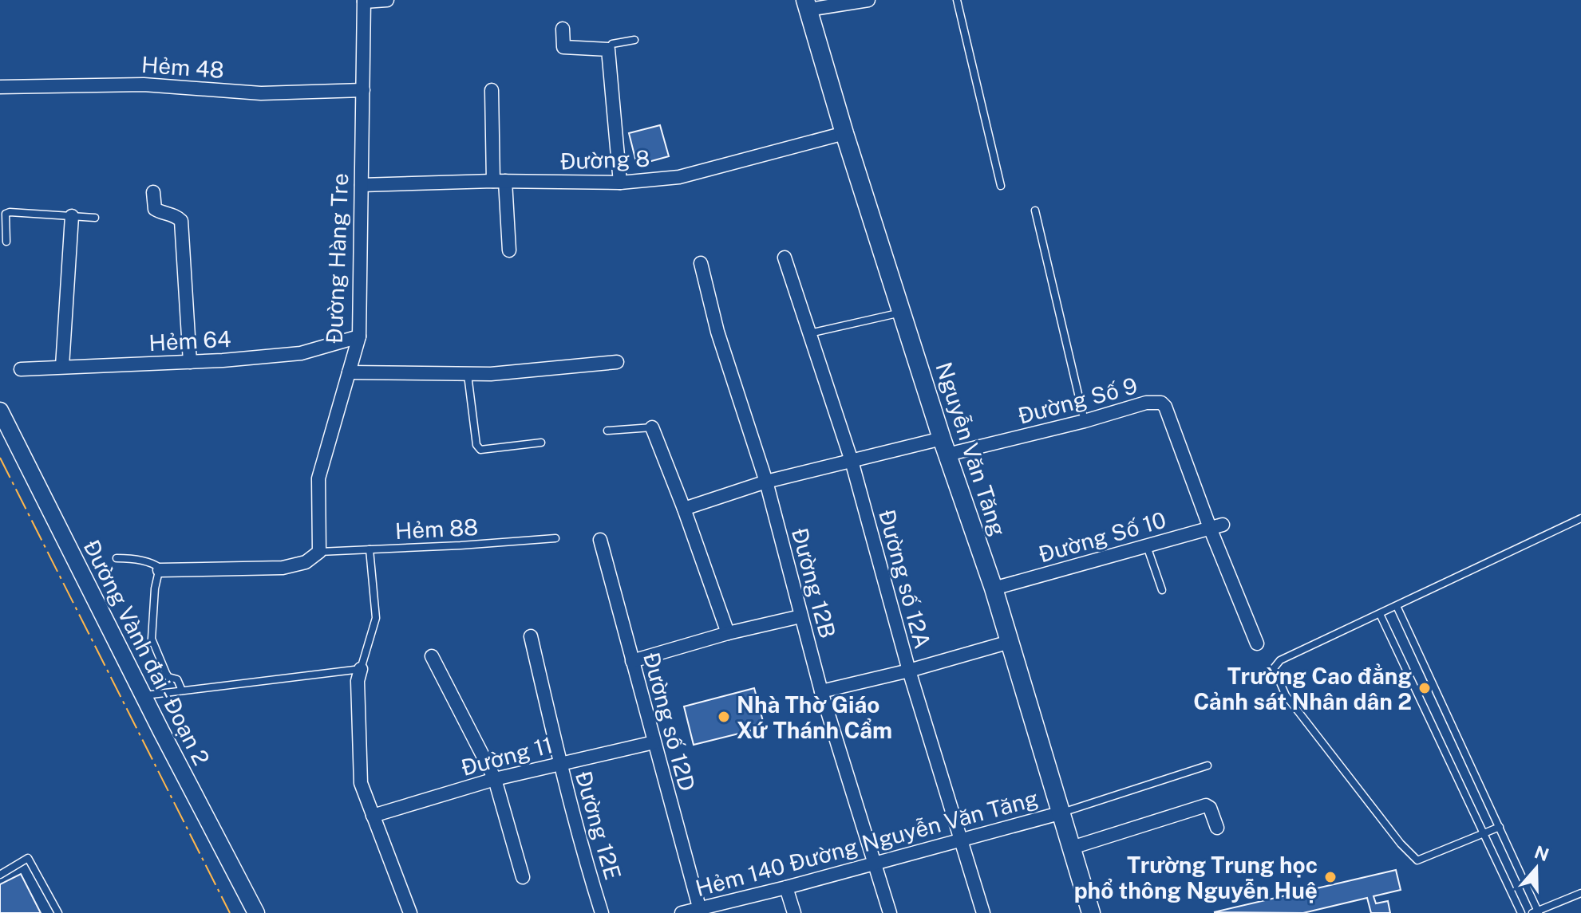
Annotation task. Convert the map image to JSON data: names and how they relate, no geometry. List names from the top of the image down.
{
  "streets": {
    "main road": ["Nguyễn Văn Tăng"],
    "street": [
      "Hẻm 48",
      "Đường 8",
      "Đường Hàng Tre",
      "Hẻm 64",
      "Đường Số 9",
      "Đường Số 10",
      "Đường số 12A",
      "Đường 12B",
      "Đường Vành đai - Đoạn 2",
      "Đường số 12D",
      "Đường 11",
      "Đường 12E",
      "Hẻm 140 Đường Nguyễn Văn Tăng"
    ],
    "lane": ["Hẻm 88"]
  },
  "crossings": [
    ["Hẻm 48", "Đường Hàng Tre"],
    ["Đường 8", "Đường Hàng Tre"],
    ["Đường 8", "Nguyễn Văn Tăng"],
    ["Đường Hàng Tre", "Hẻm 64"],
    ["Đường Hàng Tre", "Hẻm 88"],
    ["Đường Số 9", "Nguyễn Văn Tăng"],
    ["Đường Số 9", "Đường Số 10"],
    ["Đường Số 9", "Đường số 12A"],
    ["Đường Số 9", "Đường 12B"],
    ["Nguyễn Văn Tăng", "Đường Số 10"],
    ["Nguyễn Văn Tăng", "Hẻm 140 Đường Nguyễn Văn Tăng"],
    ["Đường số 12A", "Hẻm 140 Đường Nguyễn Văn Tăng"],
    ["Đường 12B", "Hẻm 140 Đường Nguyễn Văn Tăng"],
    ["Đường số 12D", "Đường 11"],
    ["Đường số 12D", "Hẻm 140 Đường Nguyễn Văn Tăng"],
    ["Đường 11", "Đường 12E"]
  ],
  "places": ["Trường Cao đẳng Cảnh sát Nhân dân 2", "Nhà Thờ Giáo Xứ Thánh Cẩm", "Trường Trung học phổ thông Nguyễn Huệ"],
  "north": "top"
}
